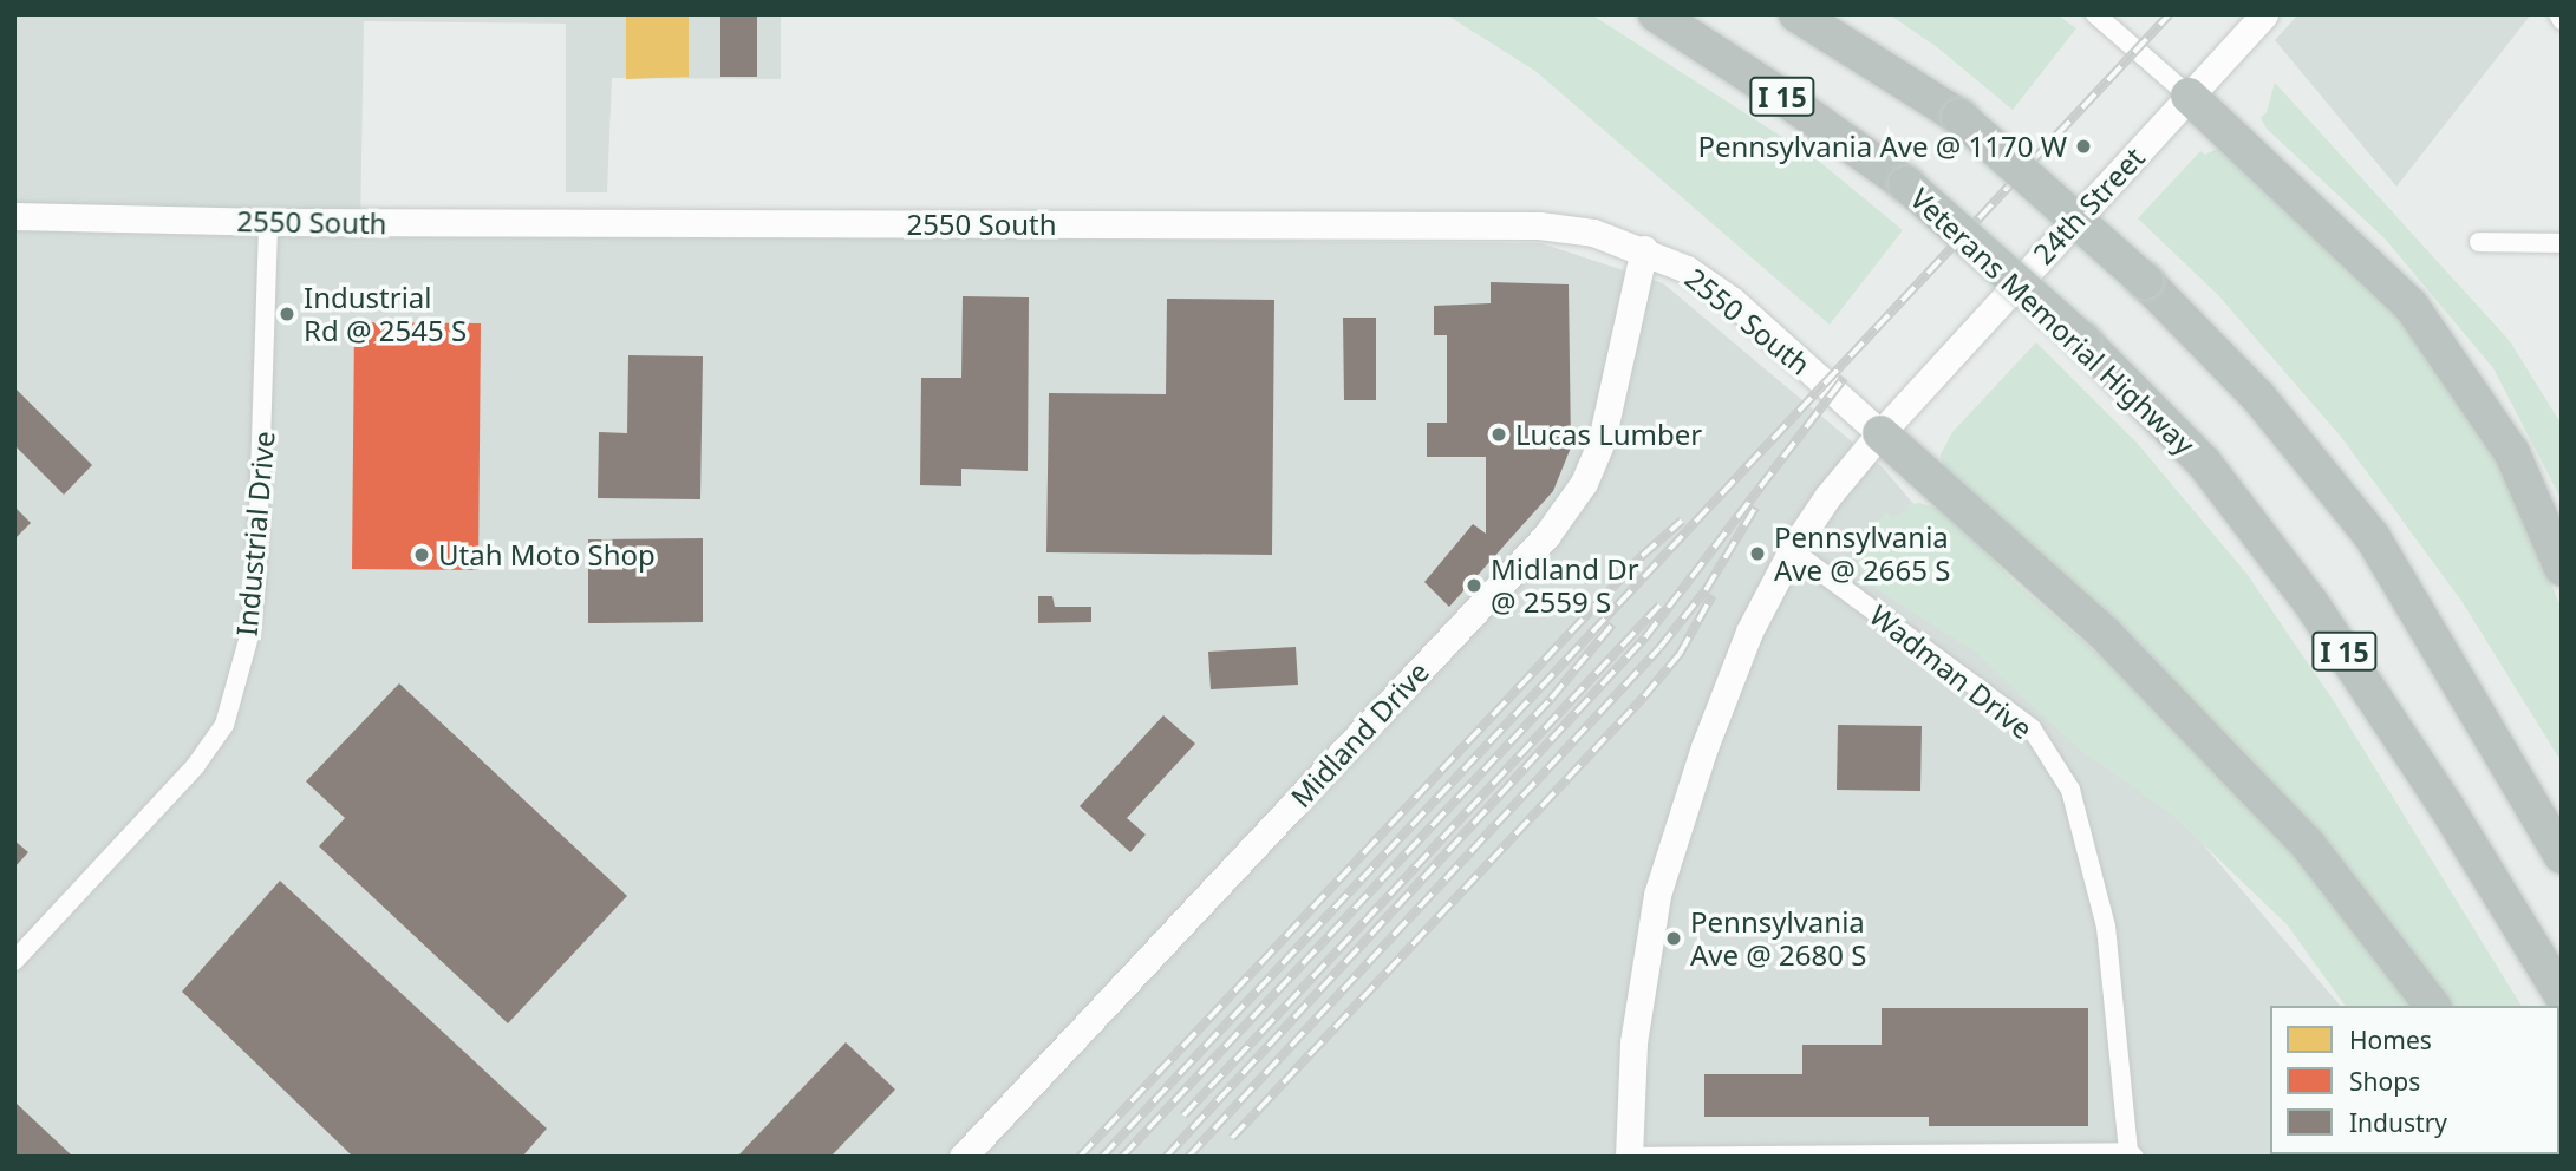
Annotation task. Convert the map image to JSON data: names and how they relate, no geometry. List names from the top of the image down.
{
  "streets": {
    "highway": ["I 15", "Veterans Memorial Highway"],
    "main road": ["24th Street", "2550 South", "Midland Drive"],
    "street": ["Industrial Drive", "Wadman Drive"]
  },
  "crossings": [
    ["24th Street", "2550 South"],
    ["24th Street", "Wadman Drive"],
    ["2550 South", "Industrial Drive"],
    ["2550 South", "Midland Drive"]
  ],
  "places": [
    "Pennsylvania Ave @ 1170 W",
    "Industrial Rd @ 2545 S",
    "Lucas Lumber",
    "Pennsylvania Ave @ 2665 S",
    "Utah Moto Shop",
    "Midland Dr @ 2559 S",
    "Pennsylvania Ave @ 2680 S"
  ],
  "legend": ["Homes", "Shops", "Industry"]
}
